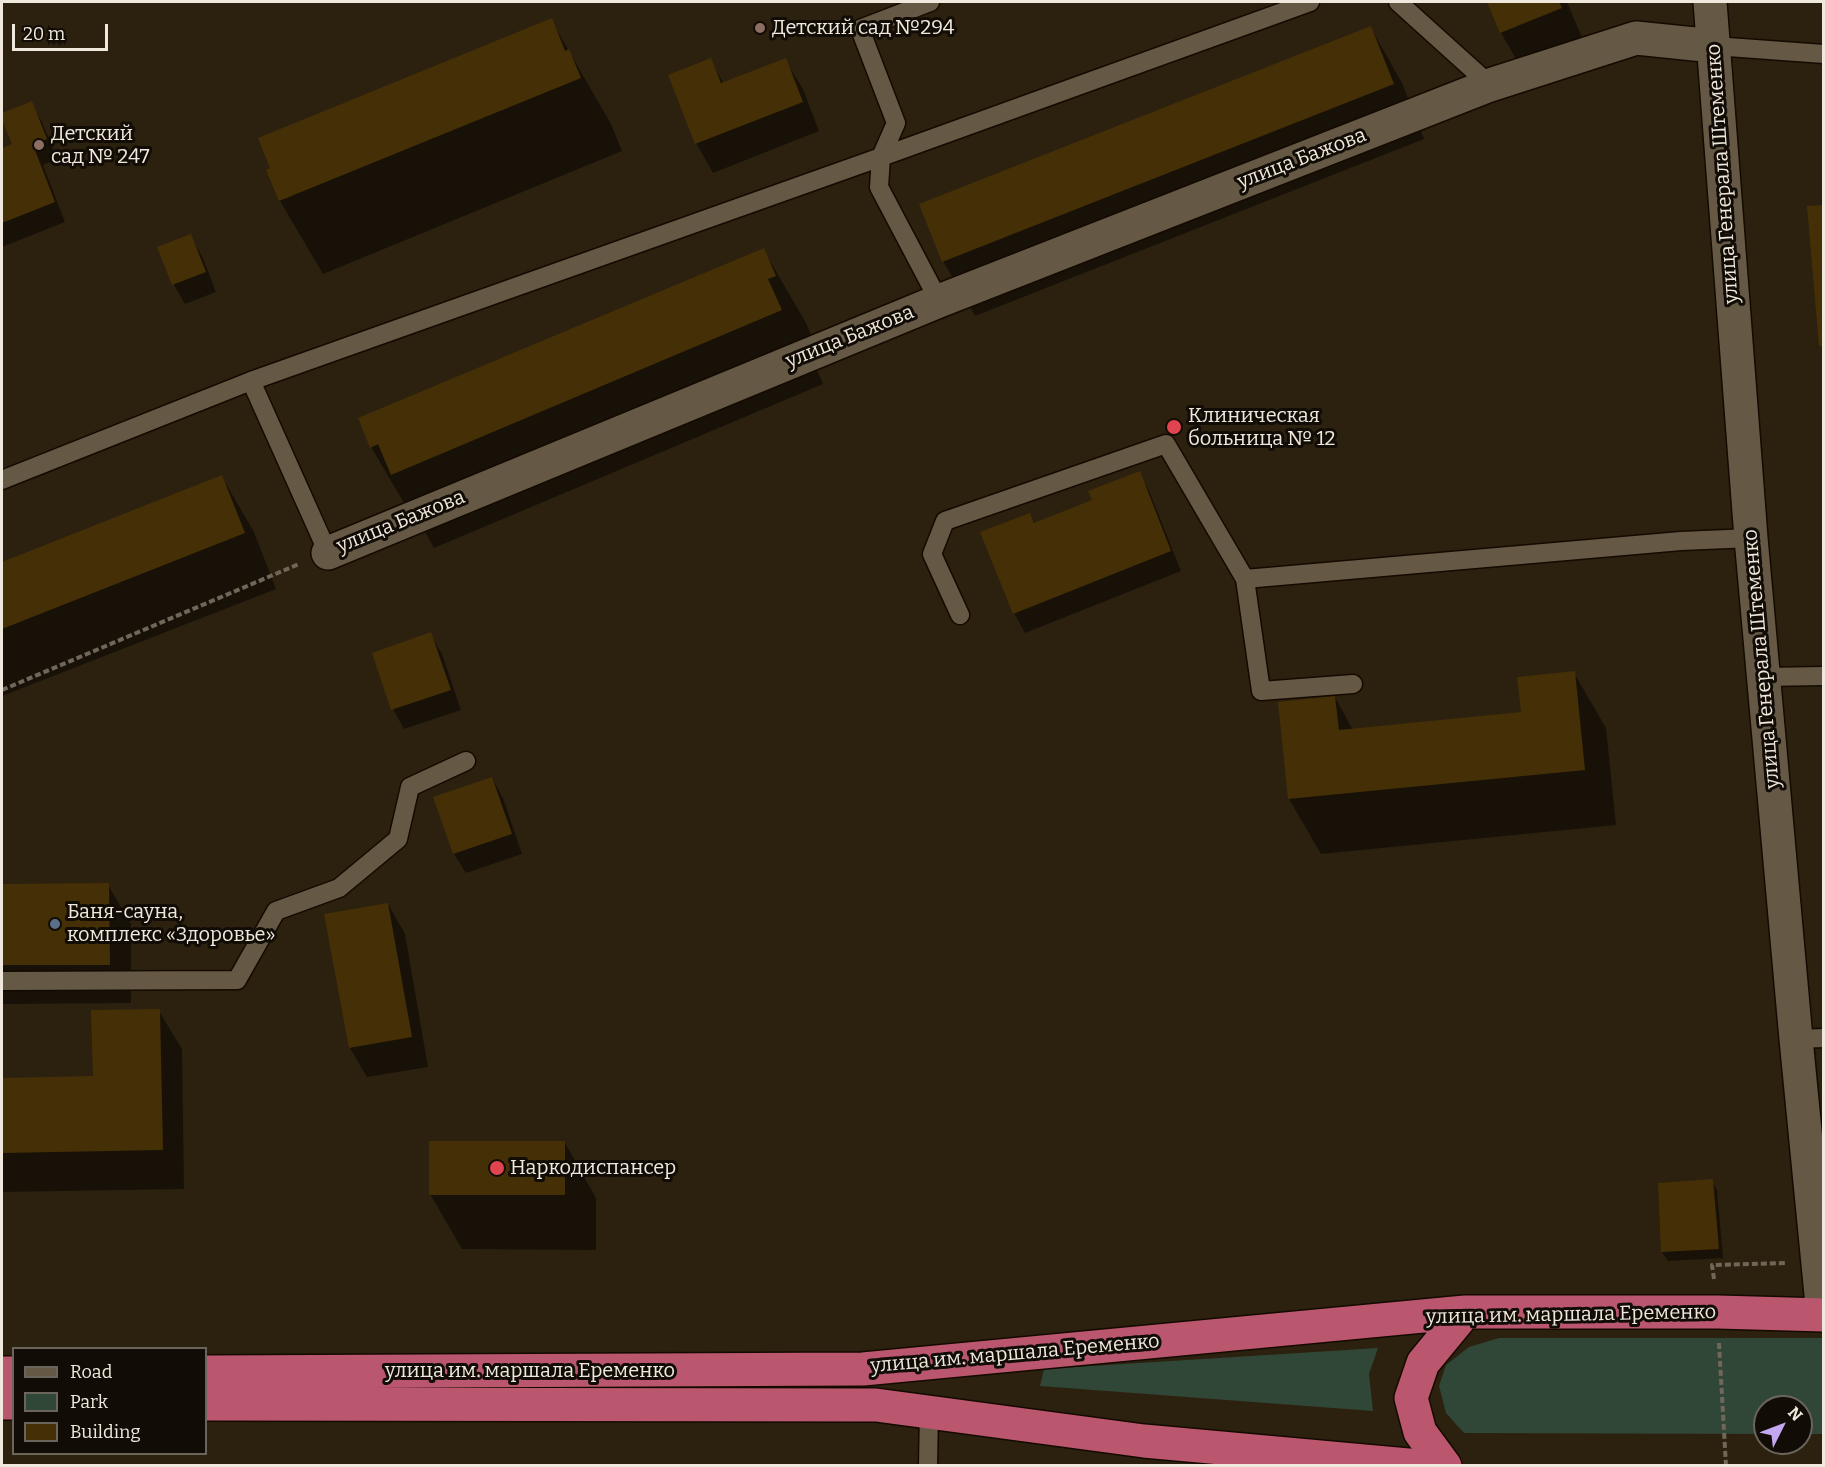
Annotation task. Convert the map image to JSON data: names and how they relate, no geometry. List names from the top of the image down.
{
  "streets": {
    "highway": ["улица им. маршала Еременко"],
    "street": ["улица Бажова", "улица Генерала Штеменко"]
  },
  "crossings": [
    ["улица Бажова", "улица Генерала Штеменко"],
    ["улица Генерала Штеменко", "улица им. маршала Еременко"]
  ],
  "places": [
    "Детский сад №294",
    "Детский сад № 247",
    "Клиническая больница № 12",
    "Баня-сауна, комплекс «Здоровье»",
    "Наркодиспансер"
  ],
  "legend": ["Road", "Park", "Building"],
  "scale_bar": "20 m",
  "north": "top right"
}
